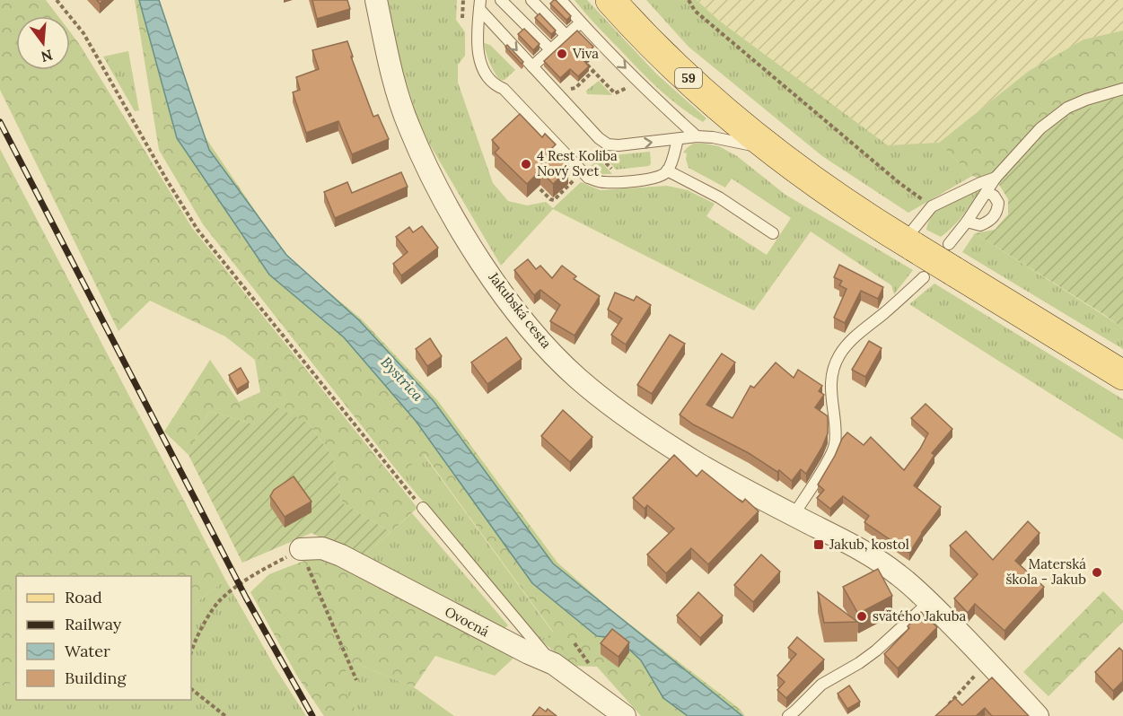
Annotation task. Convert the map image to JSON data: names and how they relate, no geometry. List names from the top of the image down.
{
  "streets": {
    "main road": ["59"],
    "street": ["Jakubská cesta", "Ovocná"]
  },
  "water": ["Bystrica"],
  "places": {
    "other": [
      "Viva",
      "4 Rest Koliba Nový Svet",
      "Materská škola - Jakub",
      "svätého Jakuba"
    ],
    "transit": ["Jakub, kostol"]
  },
  "legend": [
    "Road",
    "Railway",
    "Water",
    "Building"
  ],
  "north": "bottom"
}
